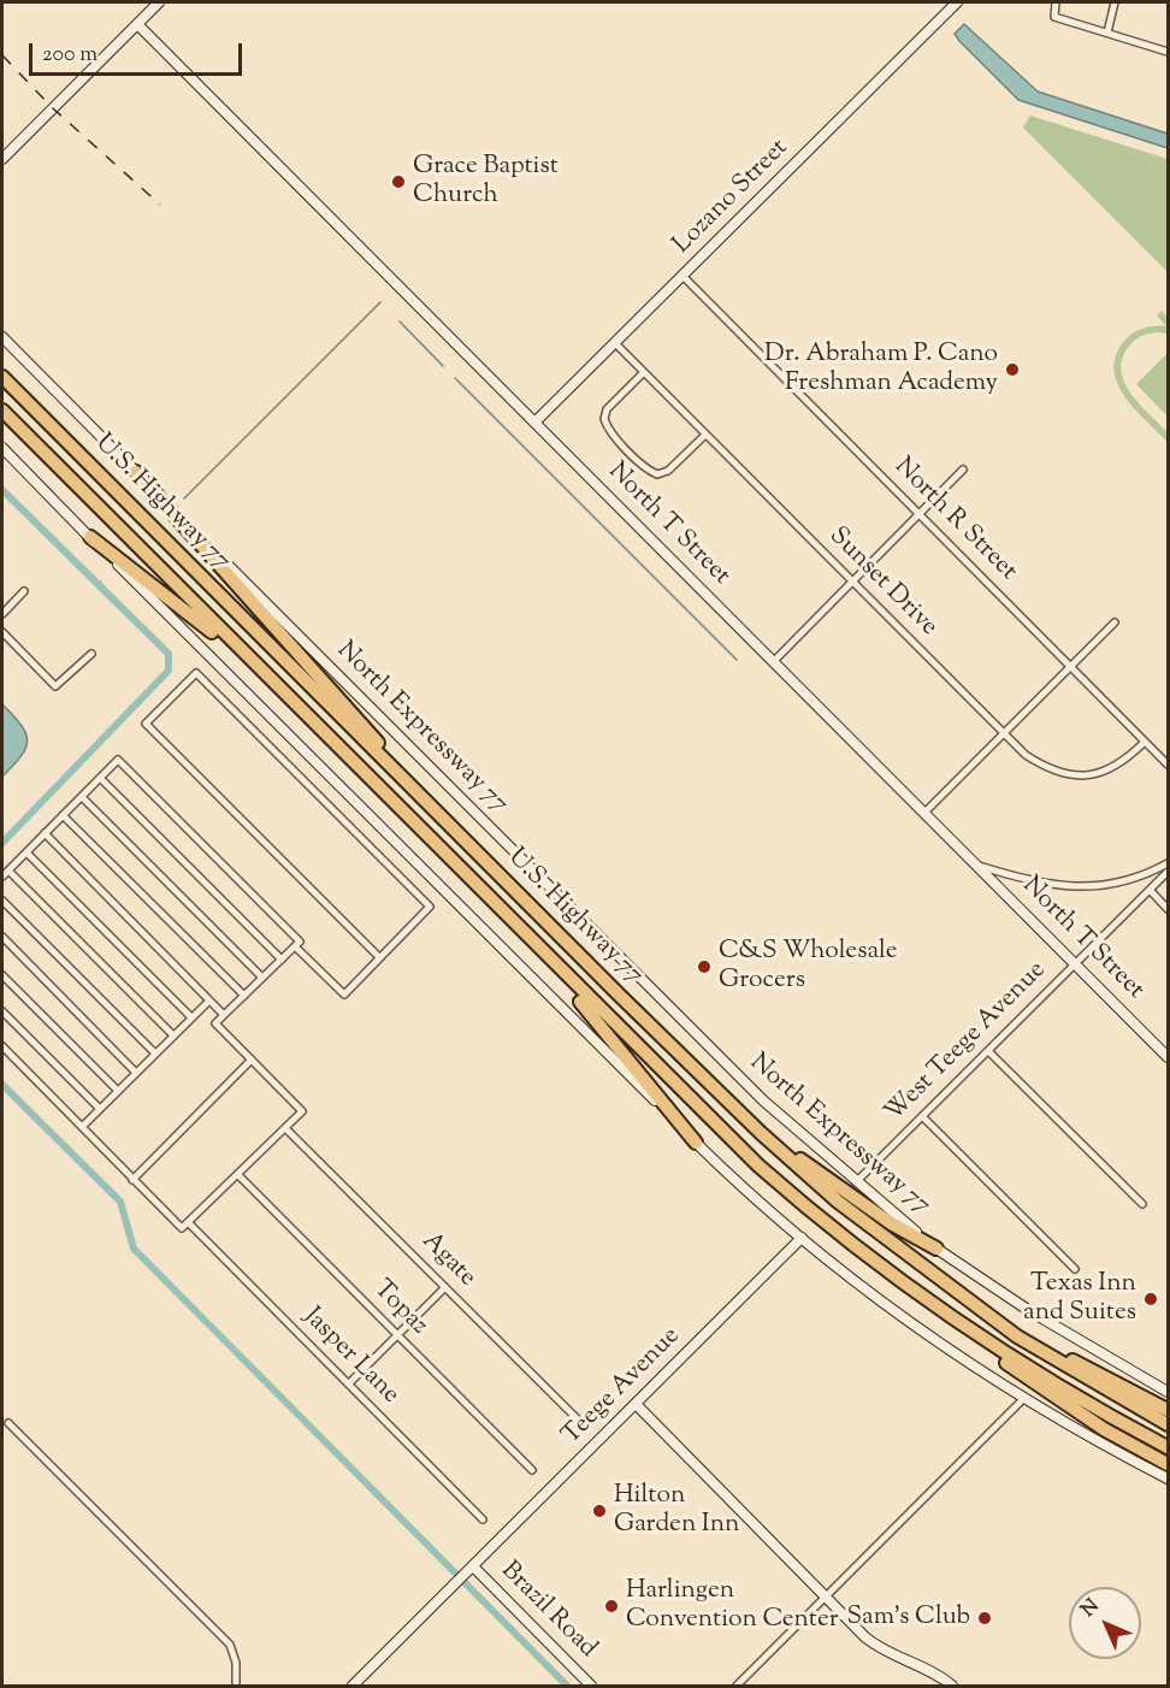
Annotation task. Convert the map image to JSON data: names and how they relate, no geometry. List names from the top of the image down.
{
  "streets": {
    "highway": ["U.S. Highway 77"],
    "street": [
      "Lozano Street",
      "North R Street",
      "North T Street",
      "Sunset Drive",
      "North Expressway 77",
      "West Teege Avenue",
      "Agate",
      "Topaz",
      "Jasper Lane",
      "Teege Avenue",
      "Brazil Road"
    ]
  },
  "crossings": [
    ["Lozano Street", "North R Street"],
    ["Lozano Street", "North T Street"],
    ["Lozano Street", "Sunset Drive"],
    ["North R Street", "Sunset Drive"],
    ["North T Street", "West Teege Avenue"],
    ["North Expressway 77", "West Teege Avenue"],
    ["Teege Avenue", "Brazil Road"]
  ],
  "places": [
    "Grace Baptist Church",
    "Dr. Abraham P. Cano Freshman Academy",
    "C&S Wholesale Grocers",
    "Texas Inn and Suites",
    "Hilton Garden Inn",
    "Harlingen Convention Center",
    "Sam's Club"
  ],
  "scale_bar": "200 m",
  "north": "top left"
}
